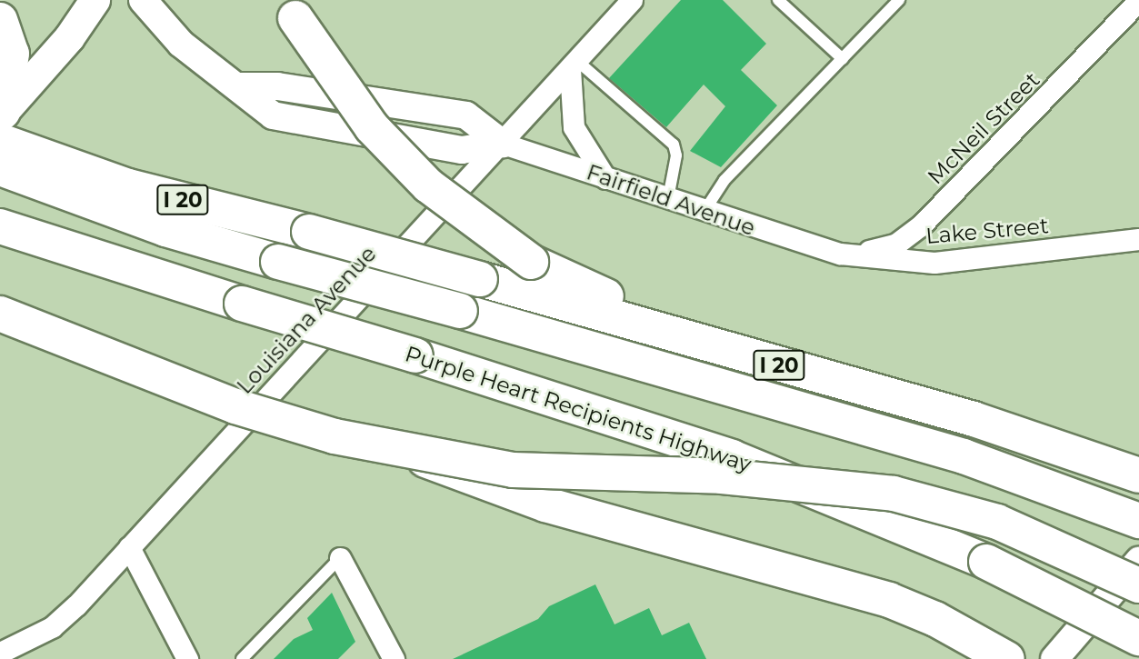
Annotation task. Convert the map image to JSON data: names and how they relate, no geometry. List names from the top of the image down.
{
  "streets": {
    "highway": ["I 20", "Purple Heart Recipients Highway"],
    "street": [
      "McNeil Street",
      "Fairfield Avenue",
      "Lake Street",
      "Louisiana Avenue"
    ]
  },
  "crossings": [
    ["McNeil Street", "Fairfield Avenue"],
    ["McNeil Street", "Lake Street"],
    ["Fairfield Avenue", "Lake Street"],
    ["Fairfield Avenue", "Louisiana Avenue"]
  ]
}
